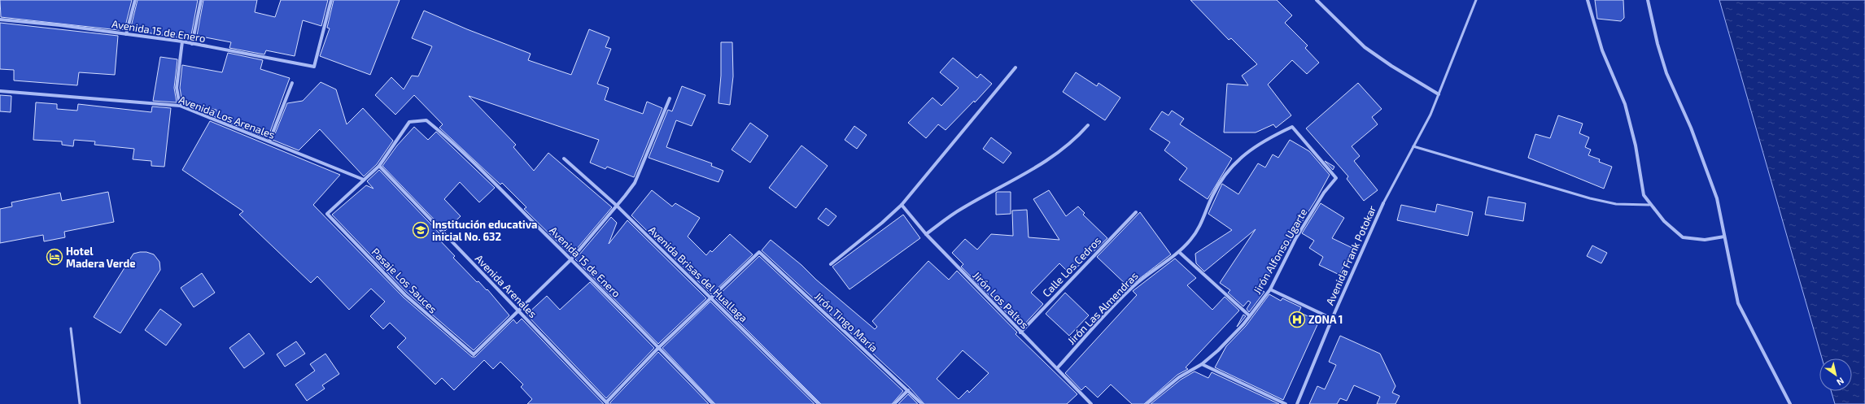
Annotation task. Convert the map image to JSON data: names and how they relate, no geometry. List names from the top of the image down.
{
  "streets": {
    "street": [
      "Avenida 15 de Enero",
      "Avenida Los Arenales",
      "Jirón Alfonso Ugarte",
      "Avenida Frank Potokar",
      "Calle Los Cedros",
      "Avenida Brisas del Huallaga",
      "Pasaje Los Sauces",
      "Avenida Arenales",
      "Jirón Los Paltos",
      "Jirón Las Almendras",
      "Jirón Tingo María"
    ]
  },
  "crossings": [
    ["Avenida 15 de Enero", "Avenida Arenales"],
    ["Avenida Los Arenales", "Pasaje Los Sauces"],
    ["Jirón Alfonso Ugarte", "Jirón Las Almendras"],
    ["Calle Los Cedros", "Jirón Los Paltos"],
    ["Avenida Brisas del Huallaga", "Jirón Tingo María"],
    ["Pasaje Los Sauces", "Avenida Arenales"],
    ["Jirón Los Paltos", "Jirón Las Almendras"]
  ],
  "places": {
    "school or university": ["Institución educativa inicial No. 632"],
    "hotel": ["Hotel Madera Verde"],
    "hospital": ["ZONA 1"]
  },
  "north": "bottom right"
}
